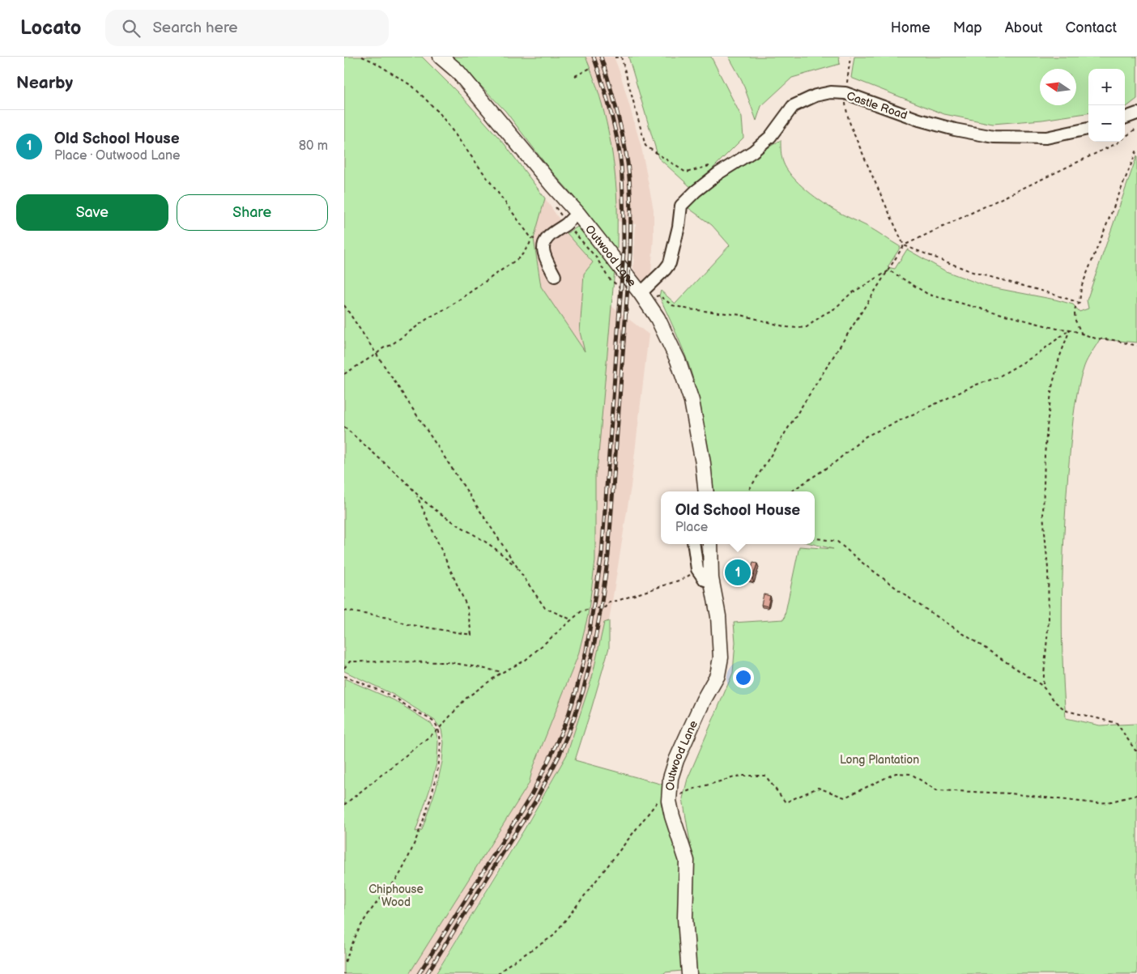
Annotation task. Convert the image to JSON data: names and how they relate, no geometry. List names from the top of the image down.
{
  "streets": {
    "main road": ["Outwood Lane"],
    "street": ["Castle Road"]
  },
  "crossings": [
    ["Castle Road", "Outwood Lane"]
  ],
  "parks": ["Long Plantation", "Chiphouse Wood"],
  "north": "left",
  "page": {
    "header": "Locato",
    "search": "Search here",
    "nav": [
      "Home",
      "Map",
      "About",
      "Contact"
    ],
    "heading": "Nearby",
    "map_buttons": ["+", "−"],
    "list": [
      {
        "mark": "1",
        "name": "Old School House",
        "note": "Place · Outwood Lane",
        "value": "80 m"
      }
    ],
    "buttons": ["Save", "Share"],
    "popup": ["Old School House", "Place"],
    "pins": "1"
  }
}
